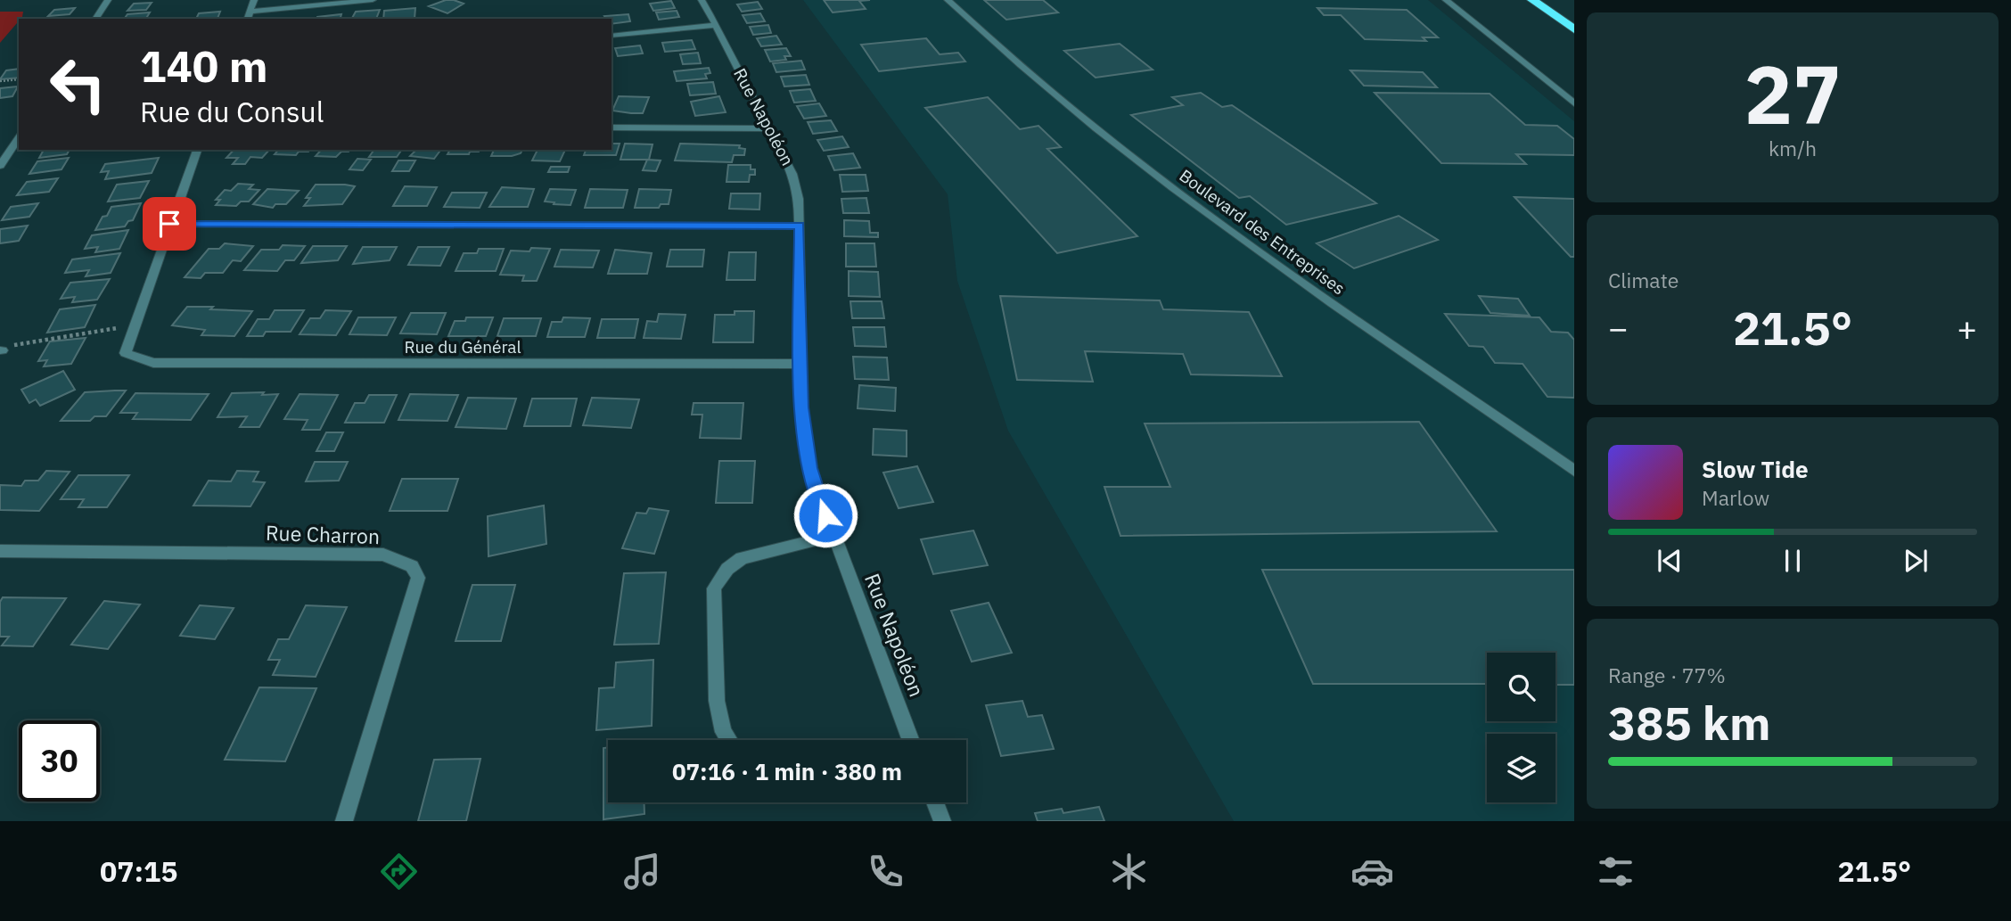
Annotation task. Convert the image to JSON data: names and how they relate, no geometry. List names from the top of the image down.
{
  "streets": {
    "street": [
      "Rue Napoléon",
      "Boulevard des Entreprises",
      "Rue du Général",
      "Rue Charron"
    ]
  },
  "crossings": [
    ["Rue Napoléon", "Rue du Général"]
  ],
  "page": {
    "tile": [
      ["27", "km/h"],
      "Climate",
      ["Range · 77%", "385 km"]
    ],
    "turn": ["140 m", "Rue du Consul"],
    "heat": ["−", "21.5°", "+"],
    "song": ["Slow Tide", "Marlow"],
    "limit": "30",
    "trip": "07:16 · 1 min · 380 m",
    "tabs": ["07:15", "21.5°"]
  }
}
